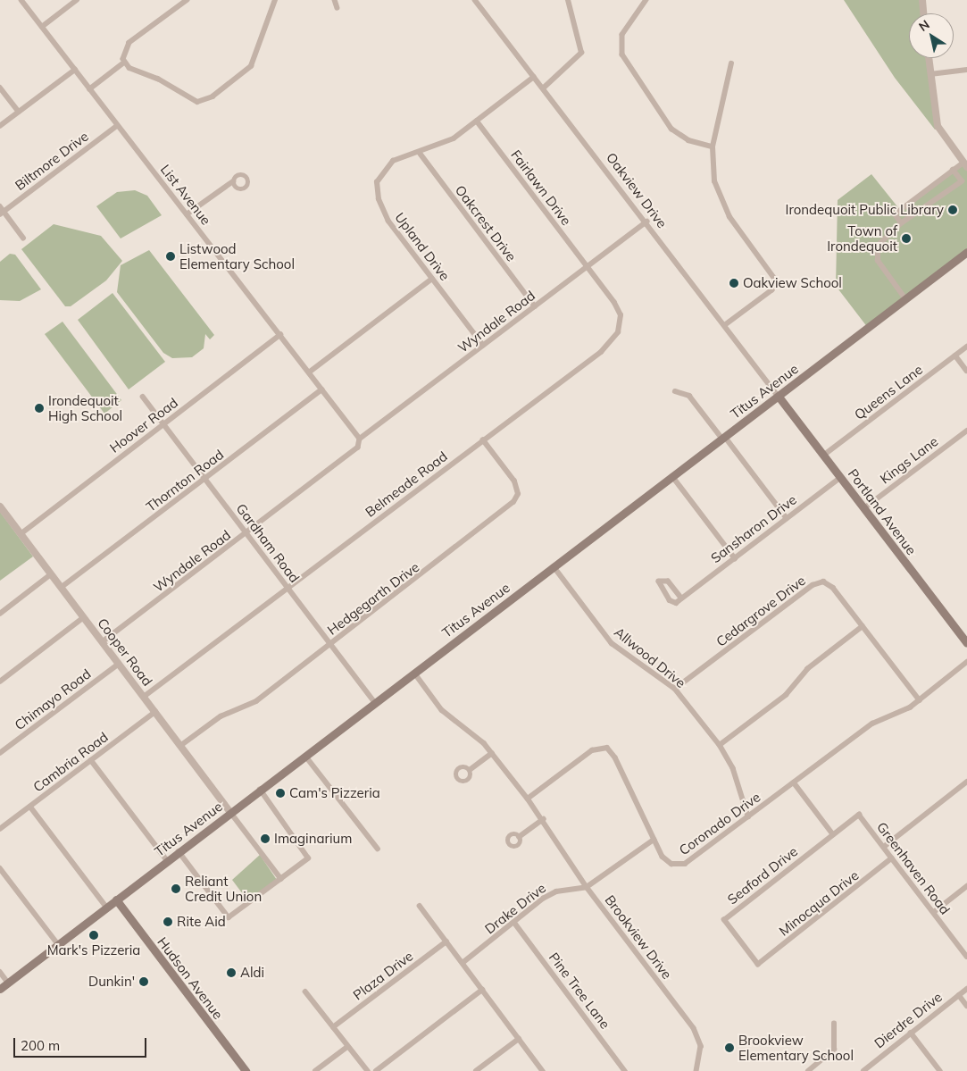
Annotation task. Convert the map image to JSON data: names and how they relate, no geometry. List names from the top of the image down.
{
  "streets": {
    "main road": ["Titus Avenue", "Portland Avenue", "Hudson Avenue"],
    "street": [
      "Biltmore Drive",
      "Fairlawn Drive",
      "Oakview Drive",
      "List Avenue",
      "Oakcrest Drive",
      "Upland Drive",
      "Wyndale Road",
      "Queens Lane",
      "Hoover Road",
      "Kings Lane",
      "Thornton Road",
      "Belmeade Road",
      "Sansharon Drive",
      "Gardham Road",
      "Hedgegarth Drive",
      "Cedargrove Drive",
      "Cooper Road",
      "Allwood Drive",
      "Chimayo Road",
      "Cambria Road",
      "Coronado Drive",
      "Greenhaven Road",
      "Seaford Drive",
      "Minocqua Drive",
      "Drake Drive",
      "Brookview Drive",
      "Plaza Drive",
      "Pine Tree Lane",
      "Dierdre Drive"
    ]
  },
  "crossings": [
    ["Biltmore Drive", "List Avenue"],
    ["Fairlawn Drive", "Upland Drive"],
    ["Fairlawn Drive", "Wyndale Road"],
    ["Fairlawn Drive", "Belmeade Road"],
    ["Oakview Drive", "Upland Drive"],
    ["Oakview Drive", "Wyndale Road"],
    ["Oakview Drive", "Titus Avenue"],
    ["Oakview Drive", "Portland Avenue"],
    ["List Avenue", "Wyndale Road"],
    ["List Avenue", "Hoover Road"],
    ["List Avenue", "Thornton Road"],
    ["Oakcrest Drive", "Upland Drive"],
    ["Oakcrest Drive", "Wyndale Road"],
    ["Upland Drive", "Wyndale Road"],
    ["Wyndale Road", "Belmeade Road"],
    ["Wyndale Road", "Gardham Road"],
    ["Wyndale Road", "Cooper Road"],
    ["Titus Avenue", "Portland Avenue"],
    ["Titus Avenue", "Gardham Road"],
    ["Titus Avenue", "Cooper Road"],
    ["Titus Avenue", "Allwood Drive"],
    ["Titus Avenue", "Brookview Drive"],
    ["Titus Avenue", "Hudson Avenue"],
    ["Queens Lane", "Portland Avenue"],
    ["Hoover Road", "Gardham Road"],
    ["Hoover Road", "Cooper Road"],
    ["Kings Lane", "Portland Avenue"],
    ["Thornton Road", "Gardham Road"],
    ["Thornton Road", "Cooper Road"],
    ["Belmeade Road", "Gardham Road"],
    ["Belmeade Road", "Hedgegarth Drive"],
    ["Belmeade Road", "Cooper Road"],
    ["Portland Avenue", "Sansharon Drive"],
    ["Gardham Road", "Hedgegarth Drive"],
    ["Hedgegarth Drive", "Cooper Road"],
    ["Cedargrove Drive", "Allwood Drive"],
    ["Cedargrove Drive", "Coronado Drive"],
    ["Cooper Road", "Chimayo Road"],
    ["Cooper Road", "Cambria Road"],
    ["Allwood Drive", "Coronado Drive"],
    ["Coronado Drive", "Drake Drive"],
    ["Coronado Drive", "Brookview Drive"],
    ["Greenhaven Road", "Seaford Drive"],
    ["Greenhaven Road", "Minocqua Drive"],
    ["Seaford Drive", "Minocqua Drive"],
    ["Drake Drive", "Brookview Drive"],
    ["Drake Drive", "Pine Tree Lane"]
  ],
  "places": [
    "Irondequoit Public Library",
    "Town of Irondequoit",
    "Listwood Elementary School",
    "Oakview School",
    "Irondequoit High School",
    "Cam's Pizzeria",
    "Imaginarium",
    "Reliant Credit Union",
    "Rite Aid",
    "Mark's Pizzeria",
    "Aldi",
    "Dunkin'",
    "Brookview Elementary School"
  ],
  "scale_bar": "200 m",
  "north": "top left"
}
